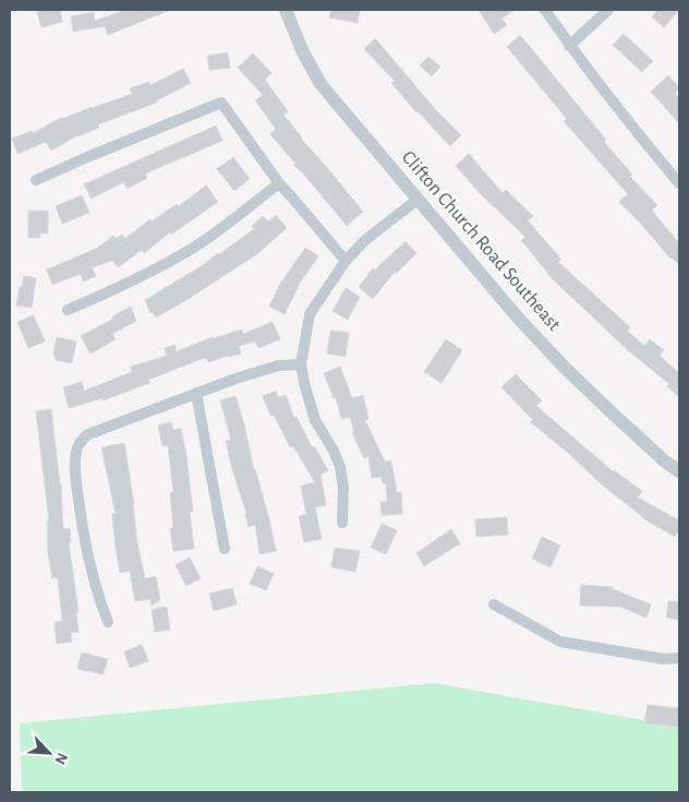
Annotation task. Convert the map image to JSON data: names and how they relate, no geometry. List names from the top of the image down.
{
  "streets": {
    "street": ["Clifton Church Road Southeast"]
  },
  "north": "bottom right"
}
